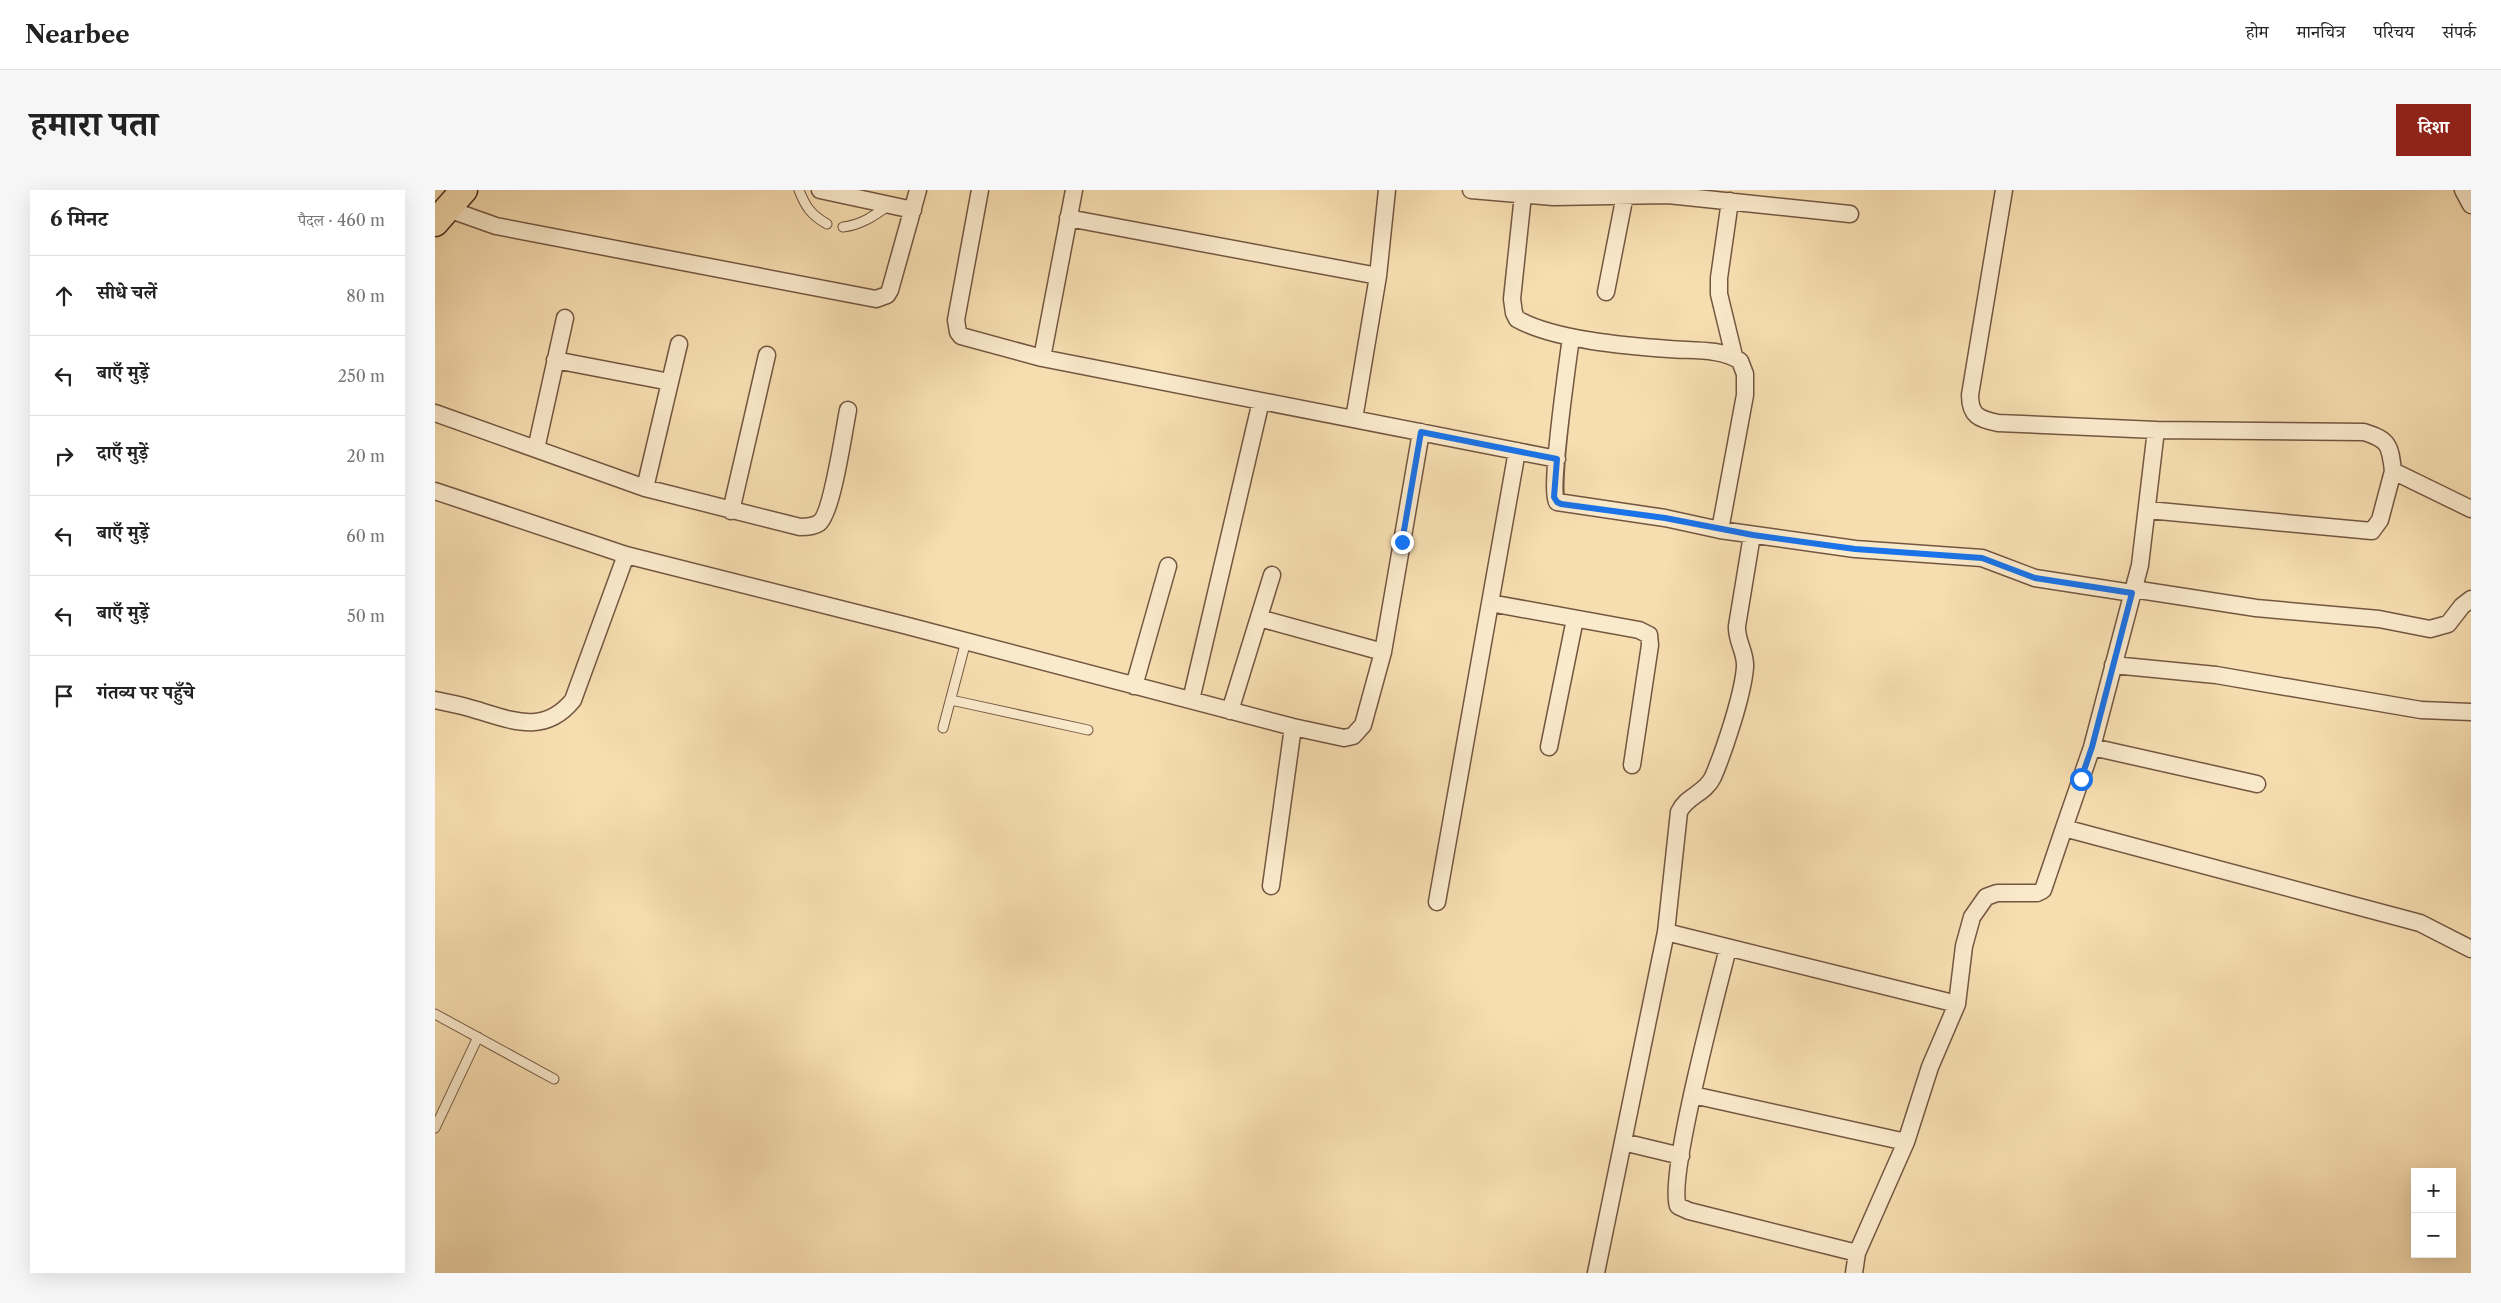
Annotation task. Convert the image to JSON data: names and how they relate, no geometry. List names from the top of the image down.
{
  "page": {
    "header": "Nearbee",
    "nav": [
      "होम",
      "मानचित्र",
      "परिचय",
      "संपर्क"
    ],
    "title": "हमारा पता",
    "buttons": "दिशा",
    "heading": ["6 मिनट", "पैदल · 460 m"],
    "list": [
      ["सीधे चलें", "80 m"],
      ["बाएँ मुड़ें", "250 m"],
      ["दाएँ मुड़ें", "20 m"],
      ["बाएँ मुड़ें", "60 m"],
      ["बाएँ मुड़ें", "50 m"],
      "गंतव्य पर पहुँचे"
    ],
    "map_buttons": ["+", "−"]
  }
}
